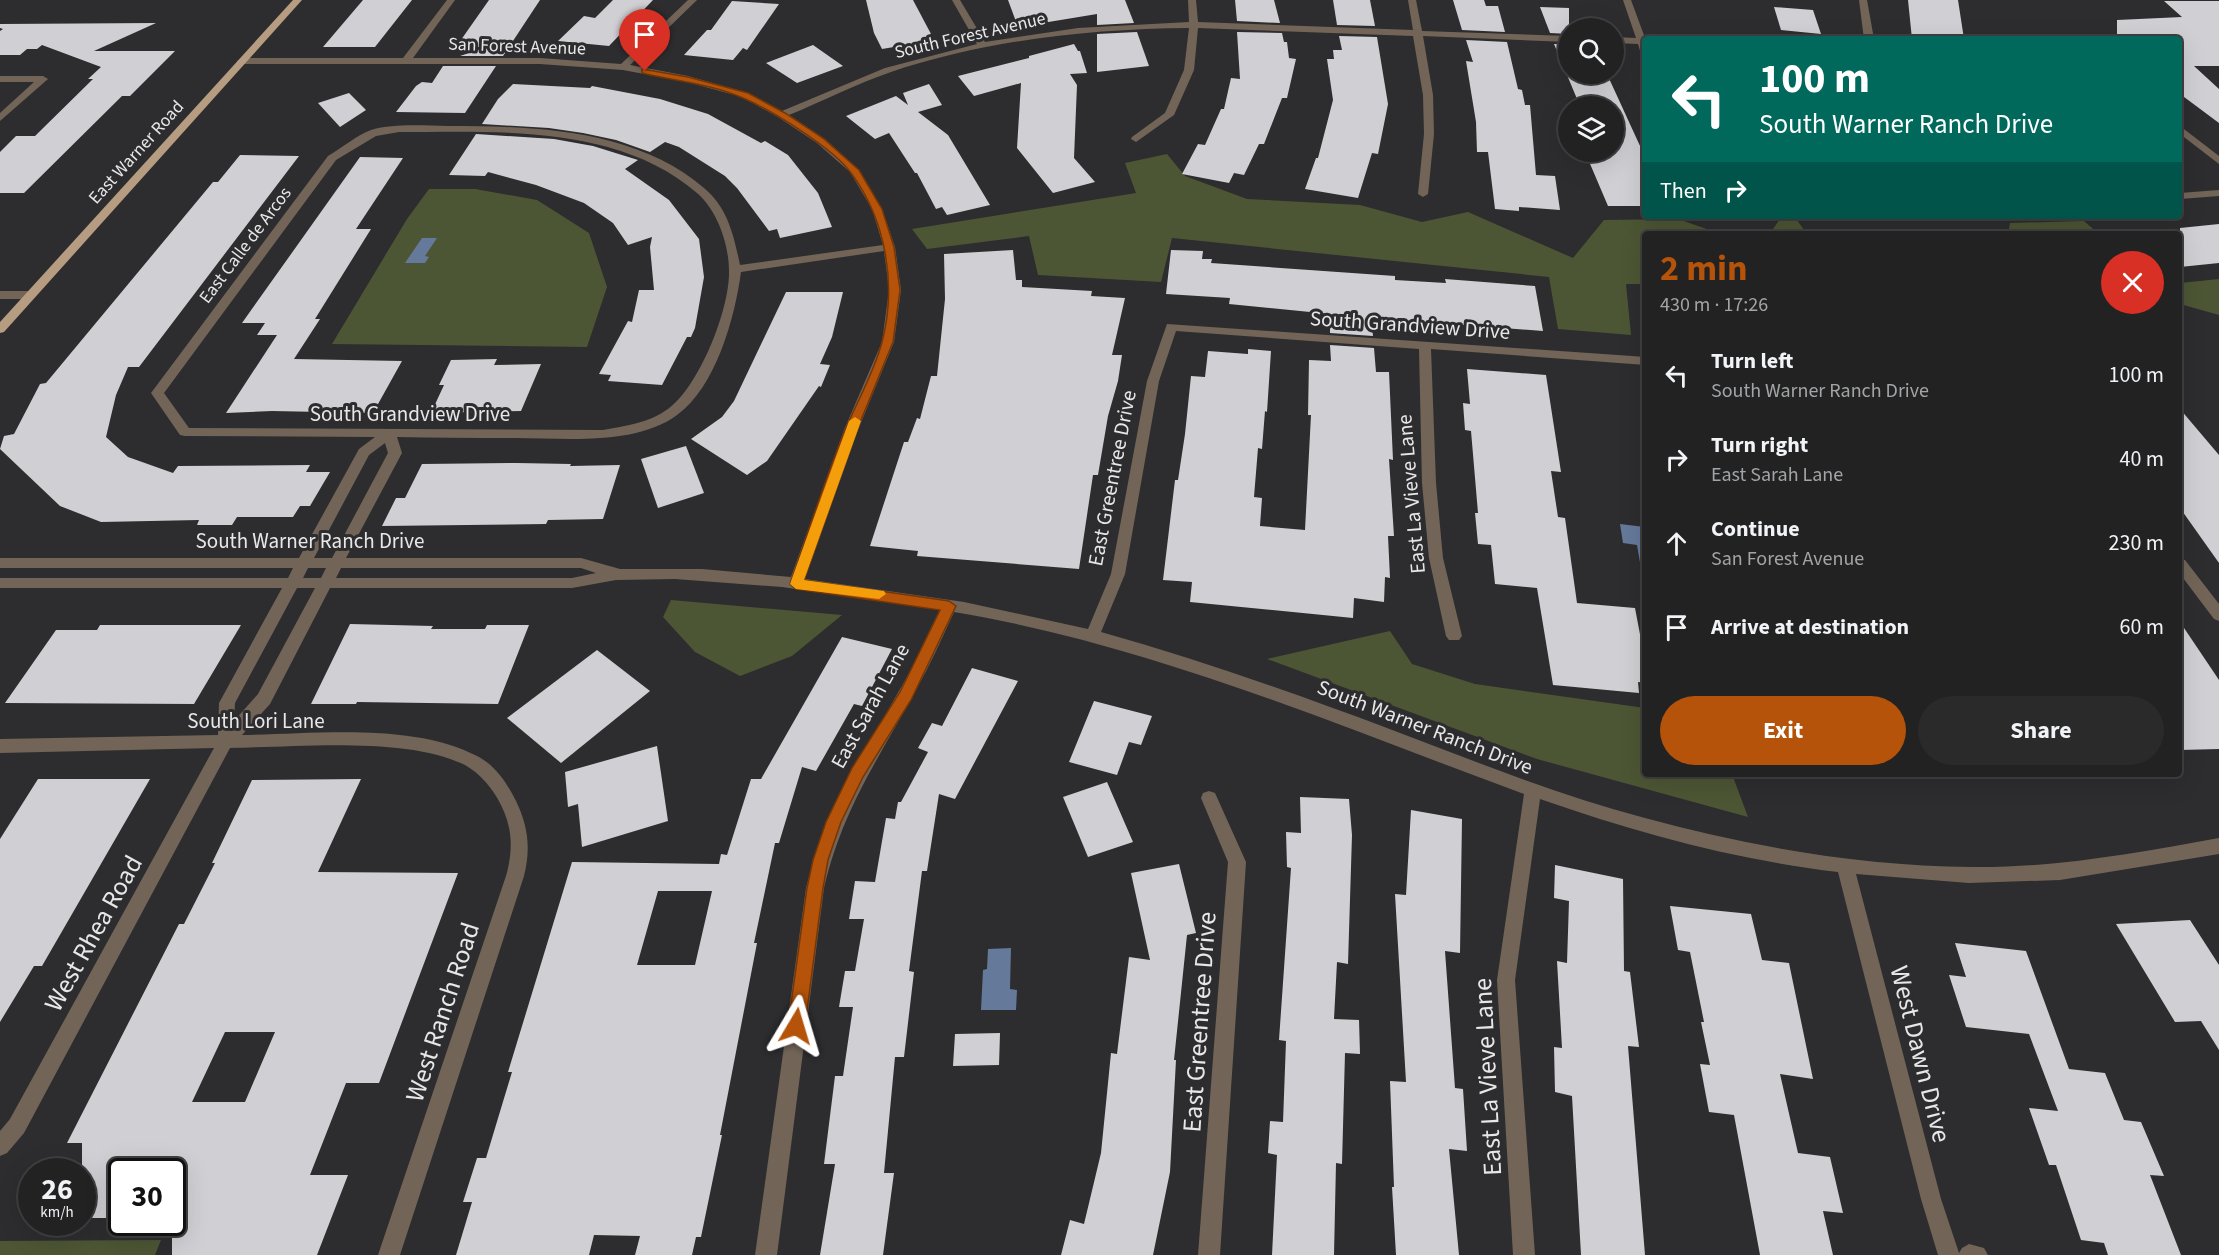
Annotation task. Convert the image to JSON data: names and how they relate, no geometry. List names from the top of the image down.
{
  "streets": {
    "main road": ["East Warner Road"],
    "street": [
      "South Forest Avenue",
      "San Forest Avenue",
      "East Calle de Arcos",
      "South Grandview Drive",
      "East Greentree Drive",
      "East La Vieve Lane",
      "South Warner Ranch Drive",
      "East Sarah Lane",
      "South Lori Lane",
      "West Rhea Road",
      "West Ranch Road",
      "West Dawn Drive"
    ]
  },
  "crossings": [
    ["South Forest Avenue", "San Forest Avenue"],
    ["San Forest Avenue", "East Warner Road"],
    ["East Calle de Arcos", "South Grandview Drive"],
    ["South Grandview Drive", "East Greentree Drive"],
    ["South Grandview Drive", "East La Vieve Lane"],
    ["South Grandview Drive", "West Rhea Road"],
    ["East Greentree Drive", "South Warner Ranch Drive"],
    ["East La Vieve Lane", "South Warner Ranch Drive"],
    ["South Warner Ranch Drive", "East Sarah Lane"],
    ["South Warner Ranch Drive", "West Rhea Road"],
    ["South Warner Ranch Drive", "West Dawn Drive"],
    ["South Lori Lane", "West Rhea Road"],
    ["South Lori Lane", "West Ranch Road"]
  ],
  "page": {
    "turn": ["100 m", "South Warner Ranch Drive"],
    "then": "Then",
    "heading": ["2 min", "430 m · 17:26"],
    "list": [
      {
        "name": "Turn left",
        "note": "South Warner Ranch Drive",
        "value": "100 m"
      },
      {
        "name": "Turn right",
        "note": "East Sarah Lane",
        "value": "40 m"
      },
      {
        "name": "Continue",
        "note": "San Forest Avenue",
        "value": "230 m"
      },
      {
        "name": "Arrive at destination",
        "value": "60 m"
      }
    ],
    "buttons": ["Exit", "Share"],
    "speed": "26 km/h",
    "limit": "30"
  }
}
